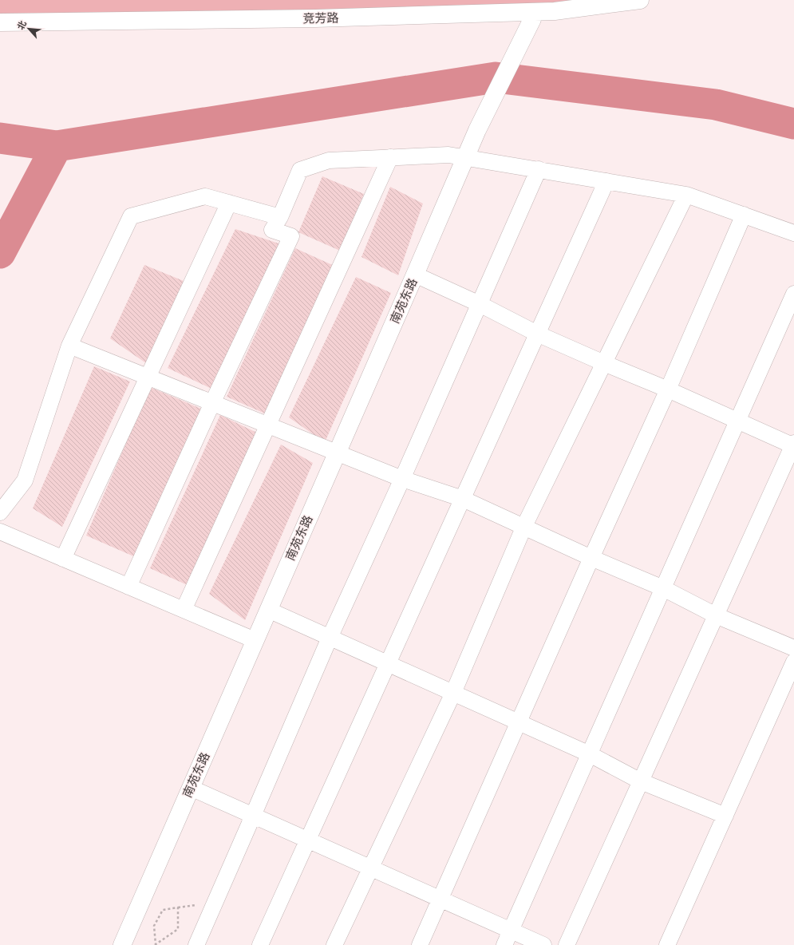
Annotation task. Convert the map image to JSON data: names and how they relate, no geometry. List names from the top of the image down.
{
  "streets": {
    "street": ["竞芳路", "南苑东路"]
  },
  "north": "top left"
}
